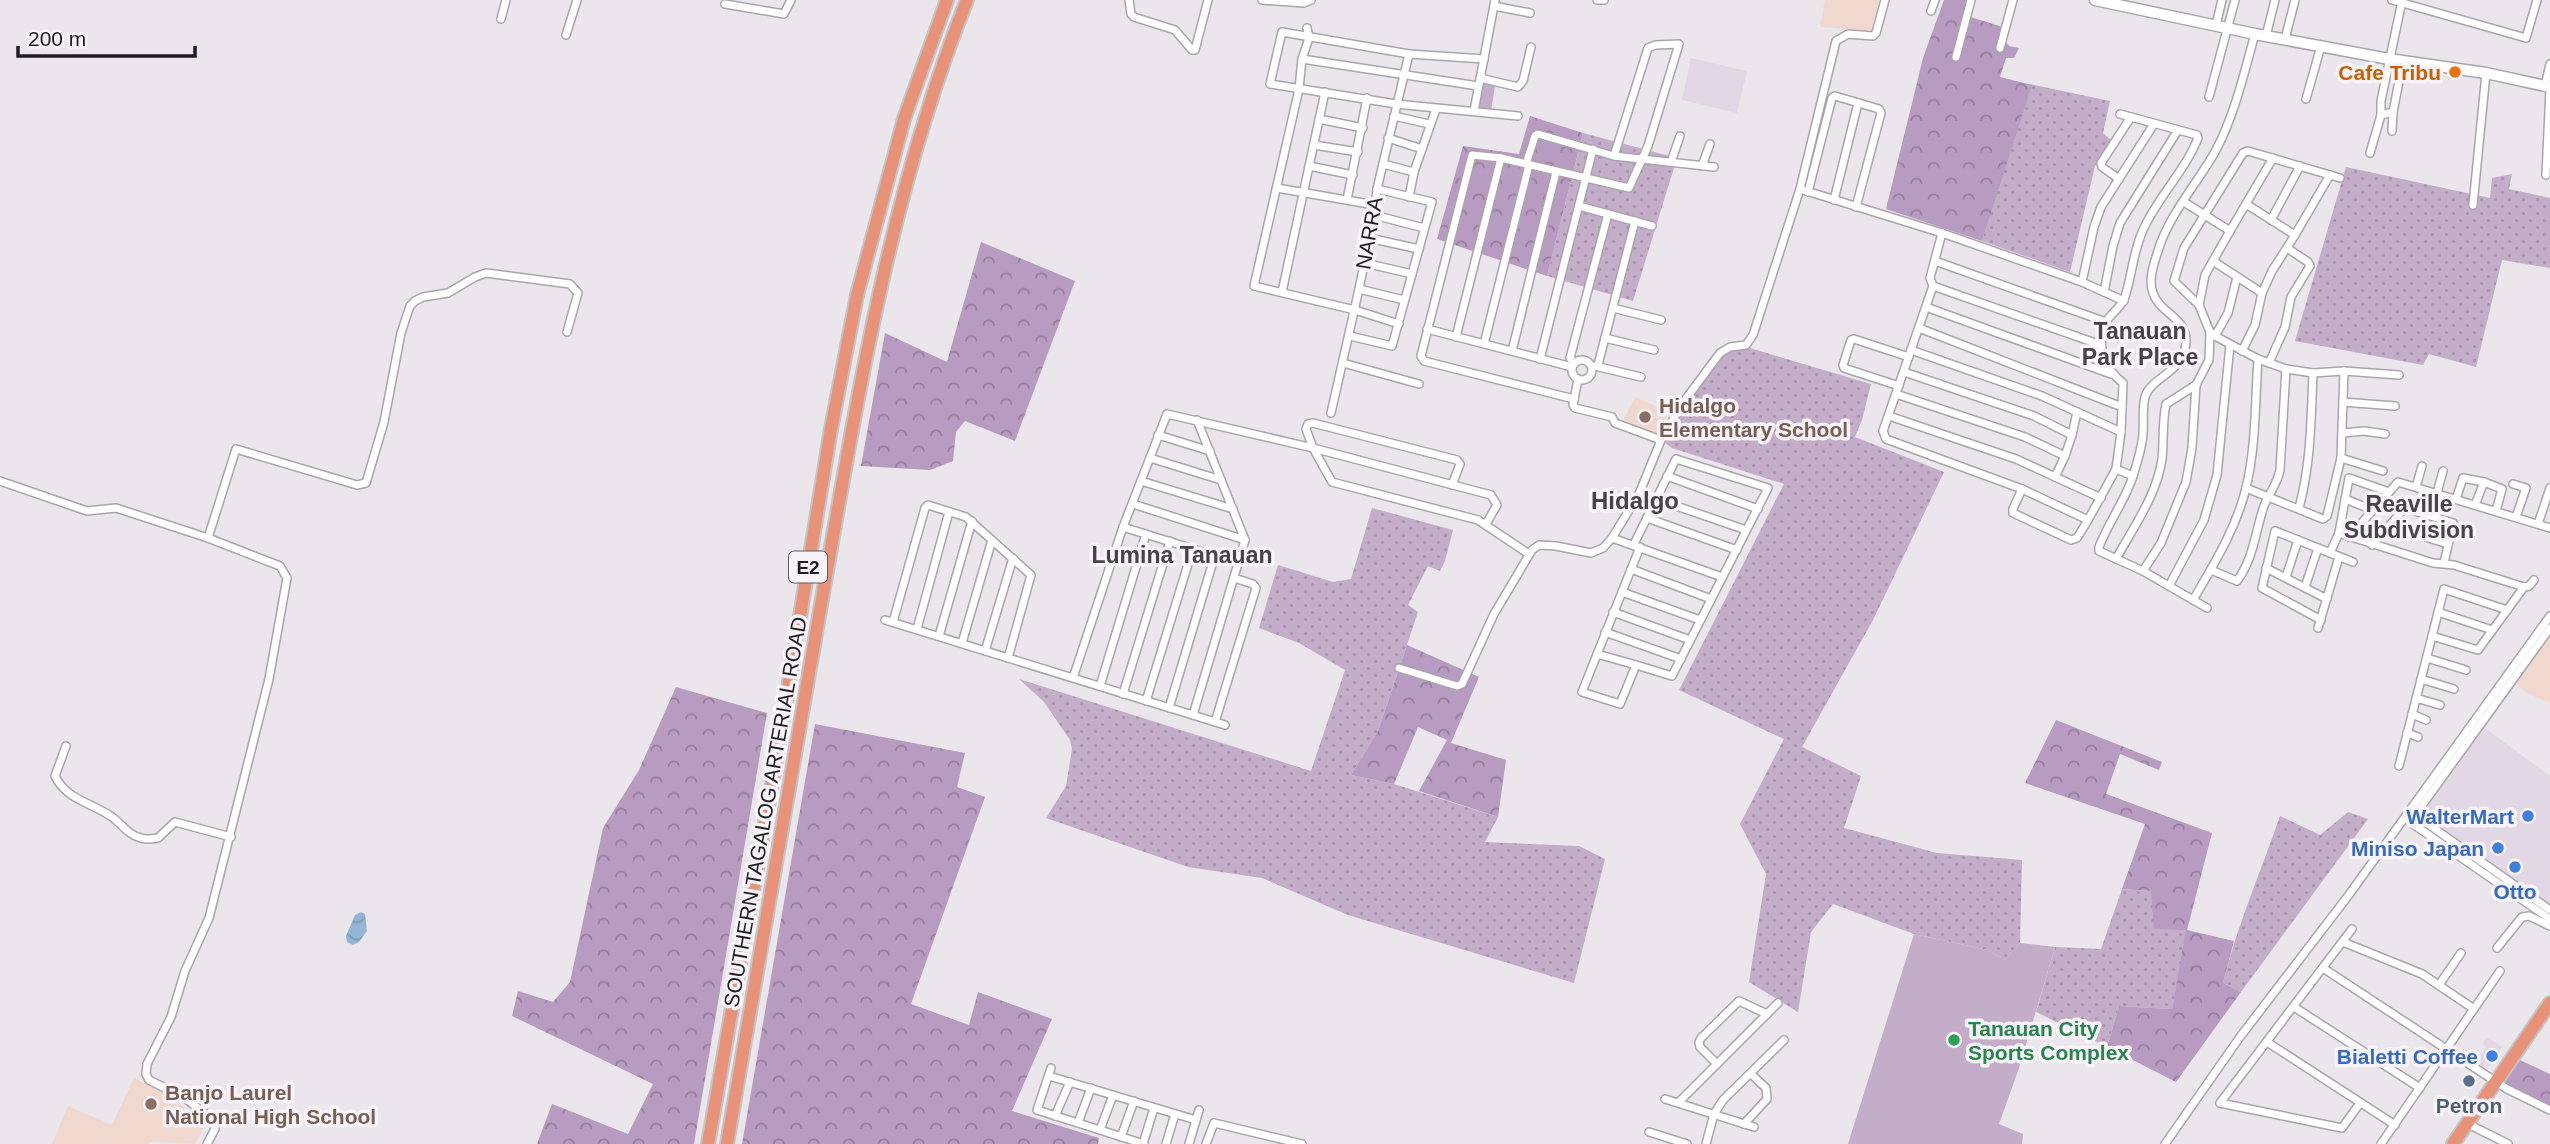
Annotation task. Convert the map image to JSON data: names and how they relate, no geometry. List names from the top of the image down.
{
  "streets": {
    "highway": ["E2", "SOUTHERN TAGALOG ARTERIAL ROAD"],
    "street": ["NARRA"]
  },
  "districts": [
    "Tanauan Park Place",
    "Hidalgo",
    "Reaville Subdivision",
    "Lumina Tanauan"
  ],
  "places": [
    "Cafe Tribu",
    "Hidalgo Elementary School",
    "WalterMart",
    "Miniso Japan",
    "Otto",
    "Tanauan City Sports Complex",
    "Bialetti Coffee",
    "Petron",
    "Banjo Laurel National High School"
  ],
  "scale_bar": "200 m"
}
